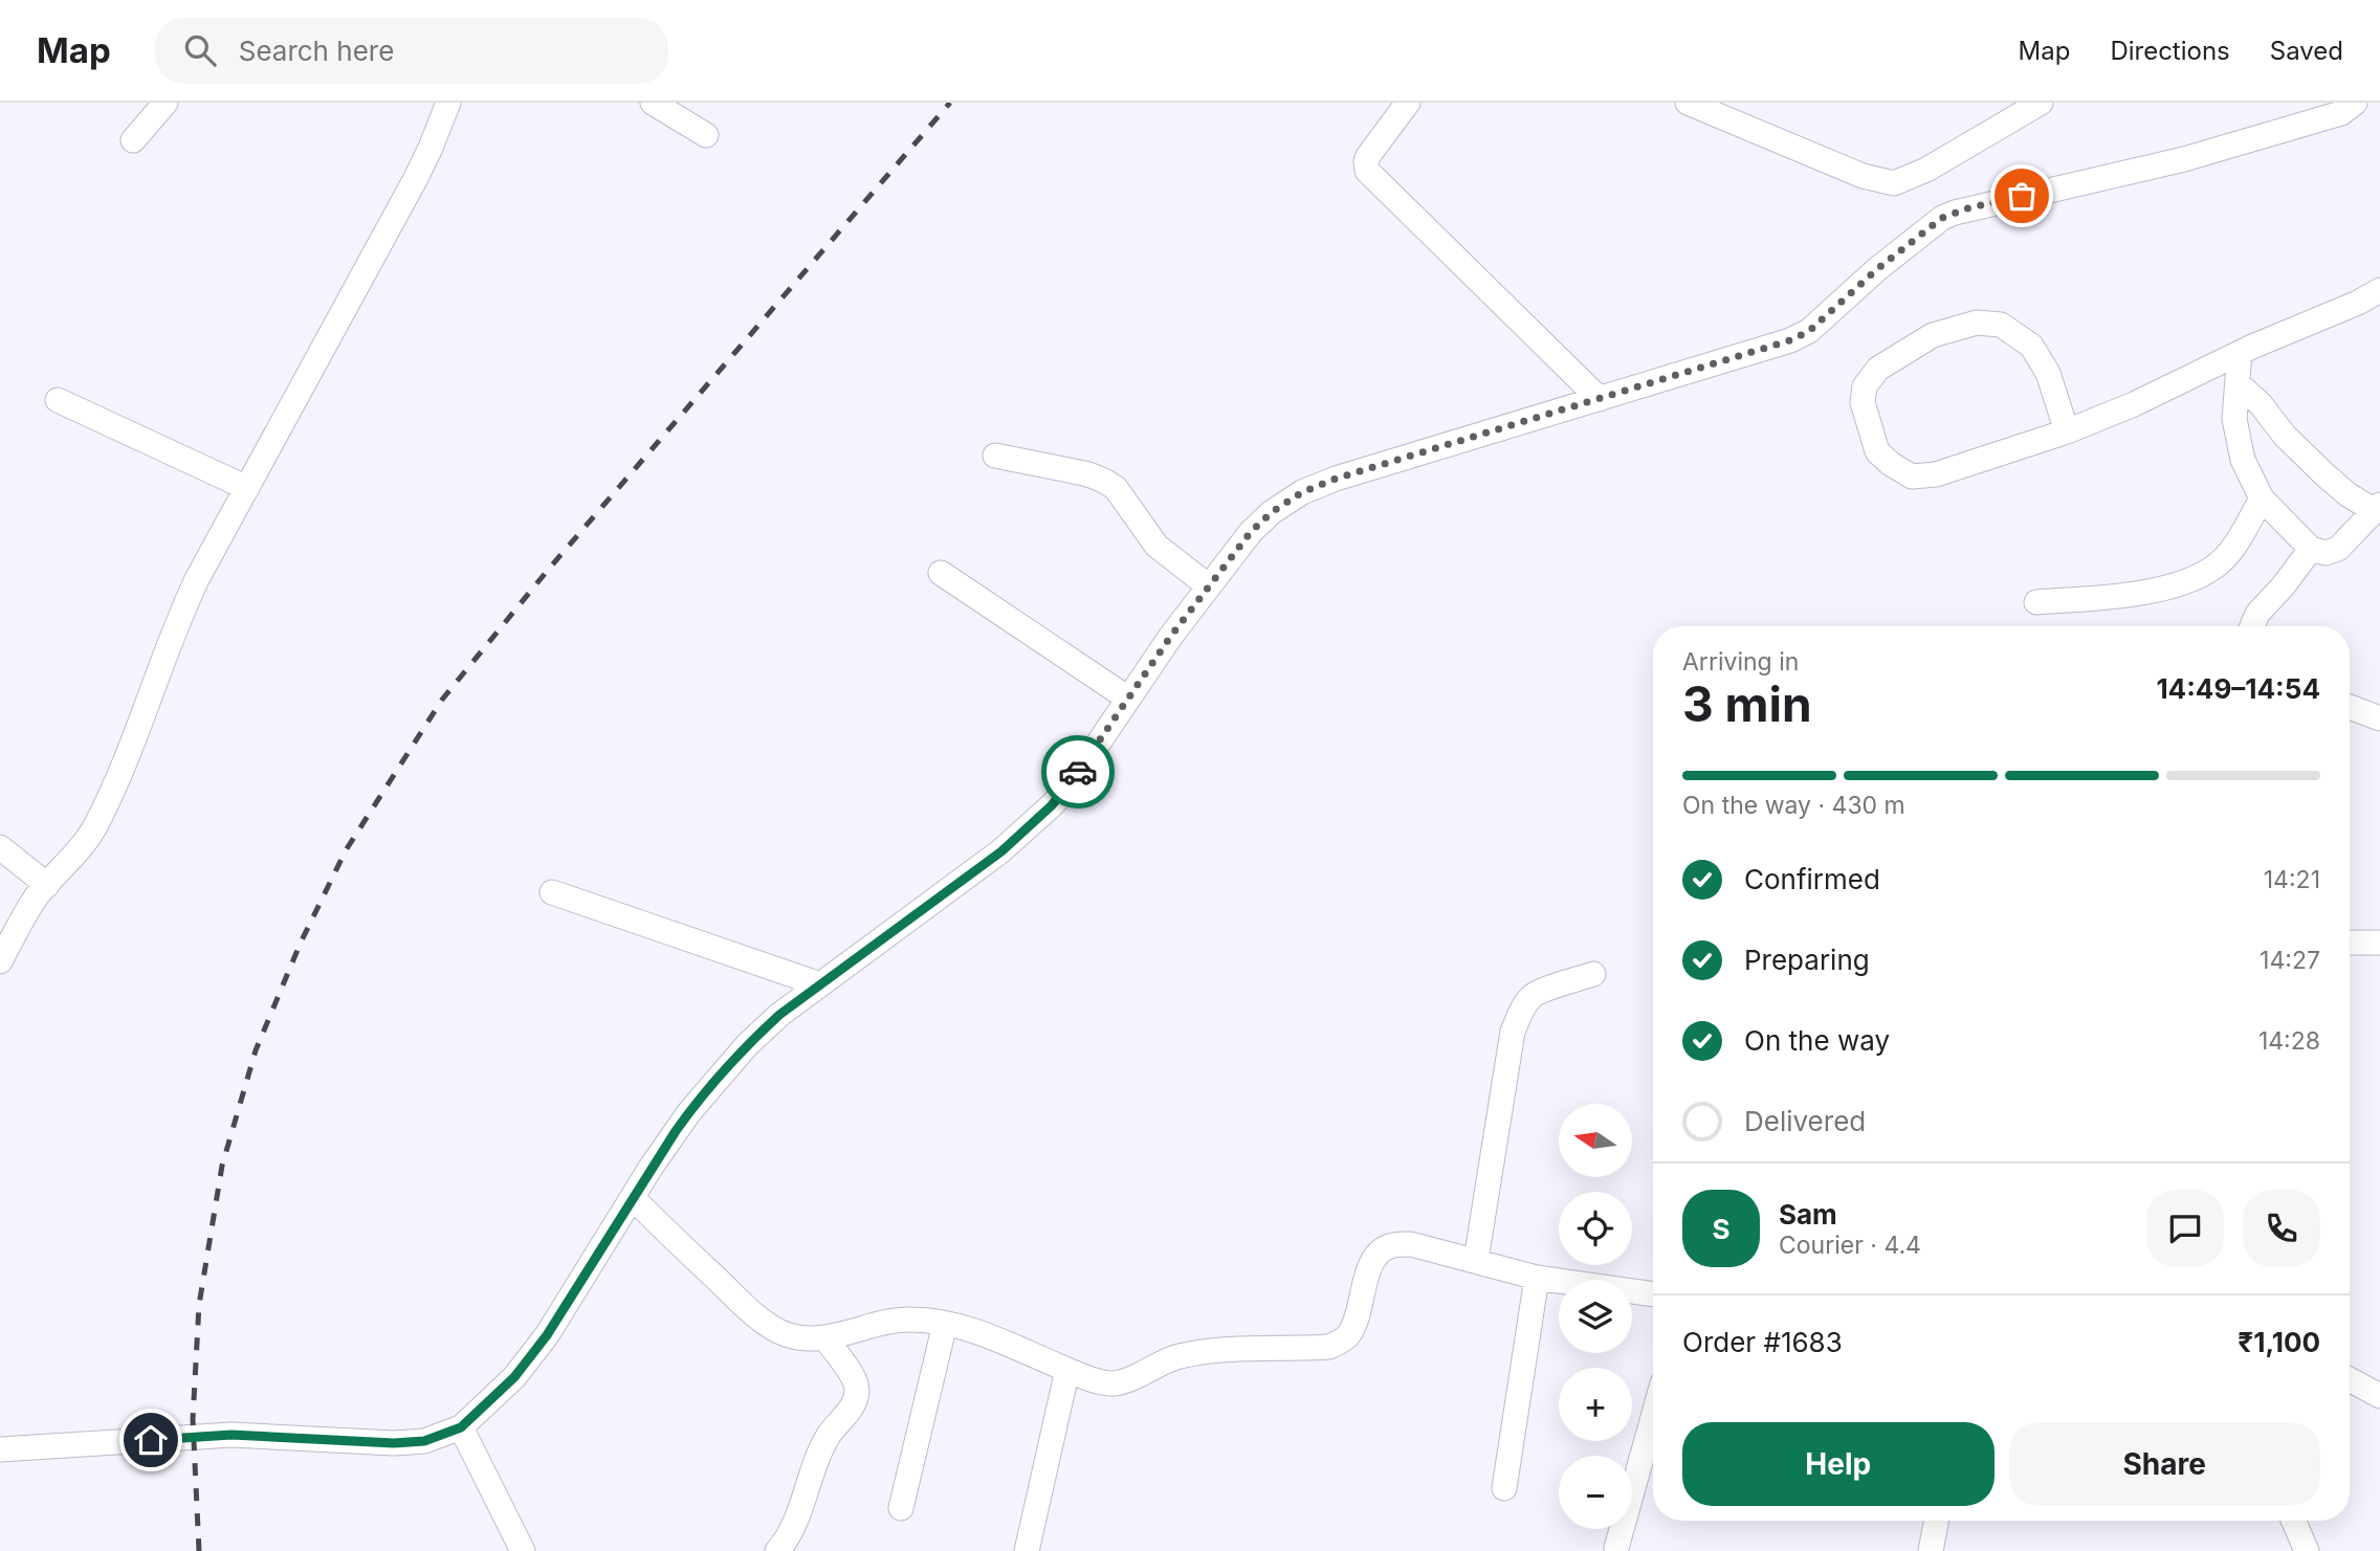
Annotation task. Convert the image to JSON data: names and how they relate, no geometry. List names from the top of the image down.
{
  "north": "left",
  "page": {
    "header": "Map",
    "search": "Search here",
    "nav": ["Map", "Directions", "Saved"],
    "heading": ["3 min", "Arriving in", "14:49–14:54"],
    "panel": [
      "Sam",
      "Courier · 4.4",
      "Order #1683",
      "₹1,100"
    ],
    "bar": "On the way · 430 m",
    "list": [
      ["Confirmed", "14:21"],
      ["Preparing", "14:27"],
      ["On the way", "14:28"],
      "Delivered"
    ],
    "map_buttons": ["+", "−"],
    "round": "S",
    "buttons": ["Help", "Share"]
  }
}
